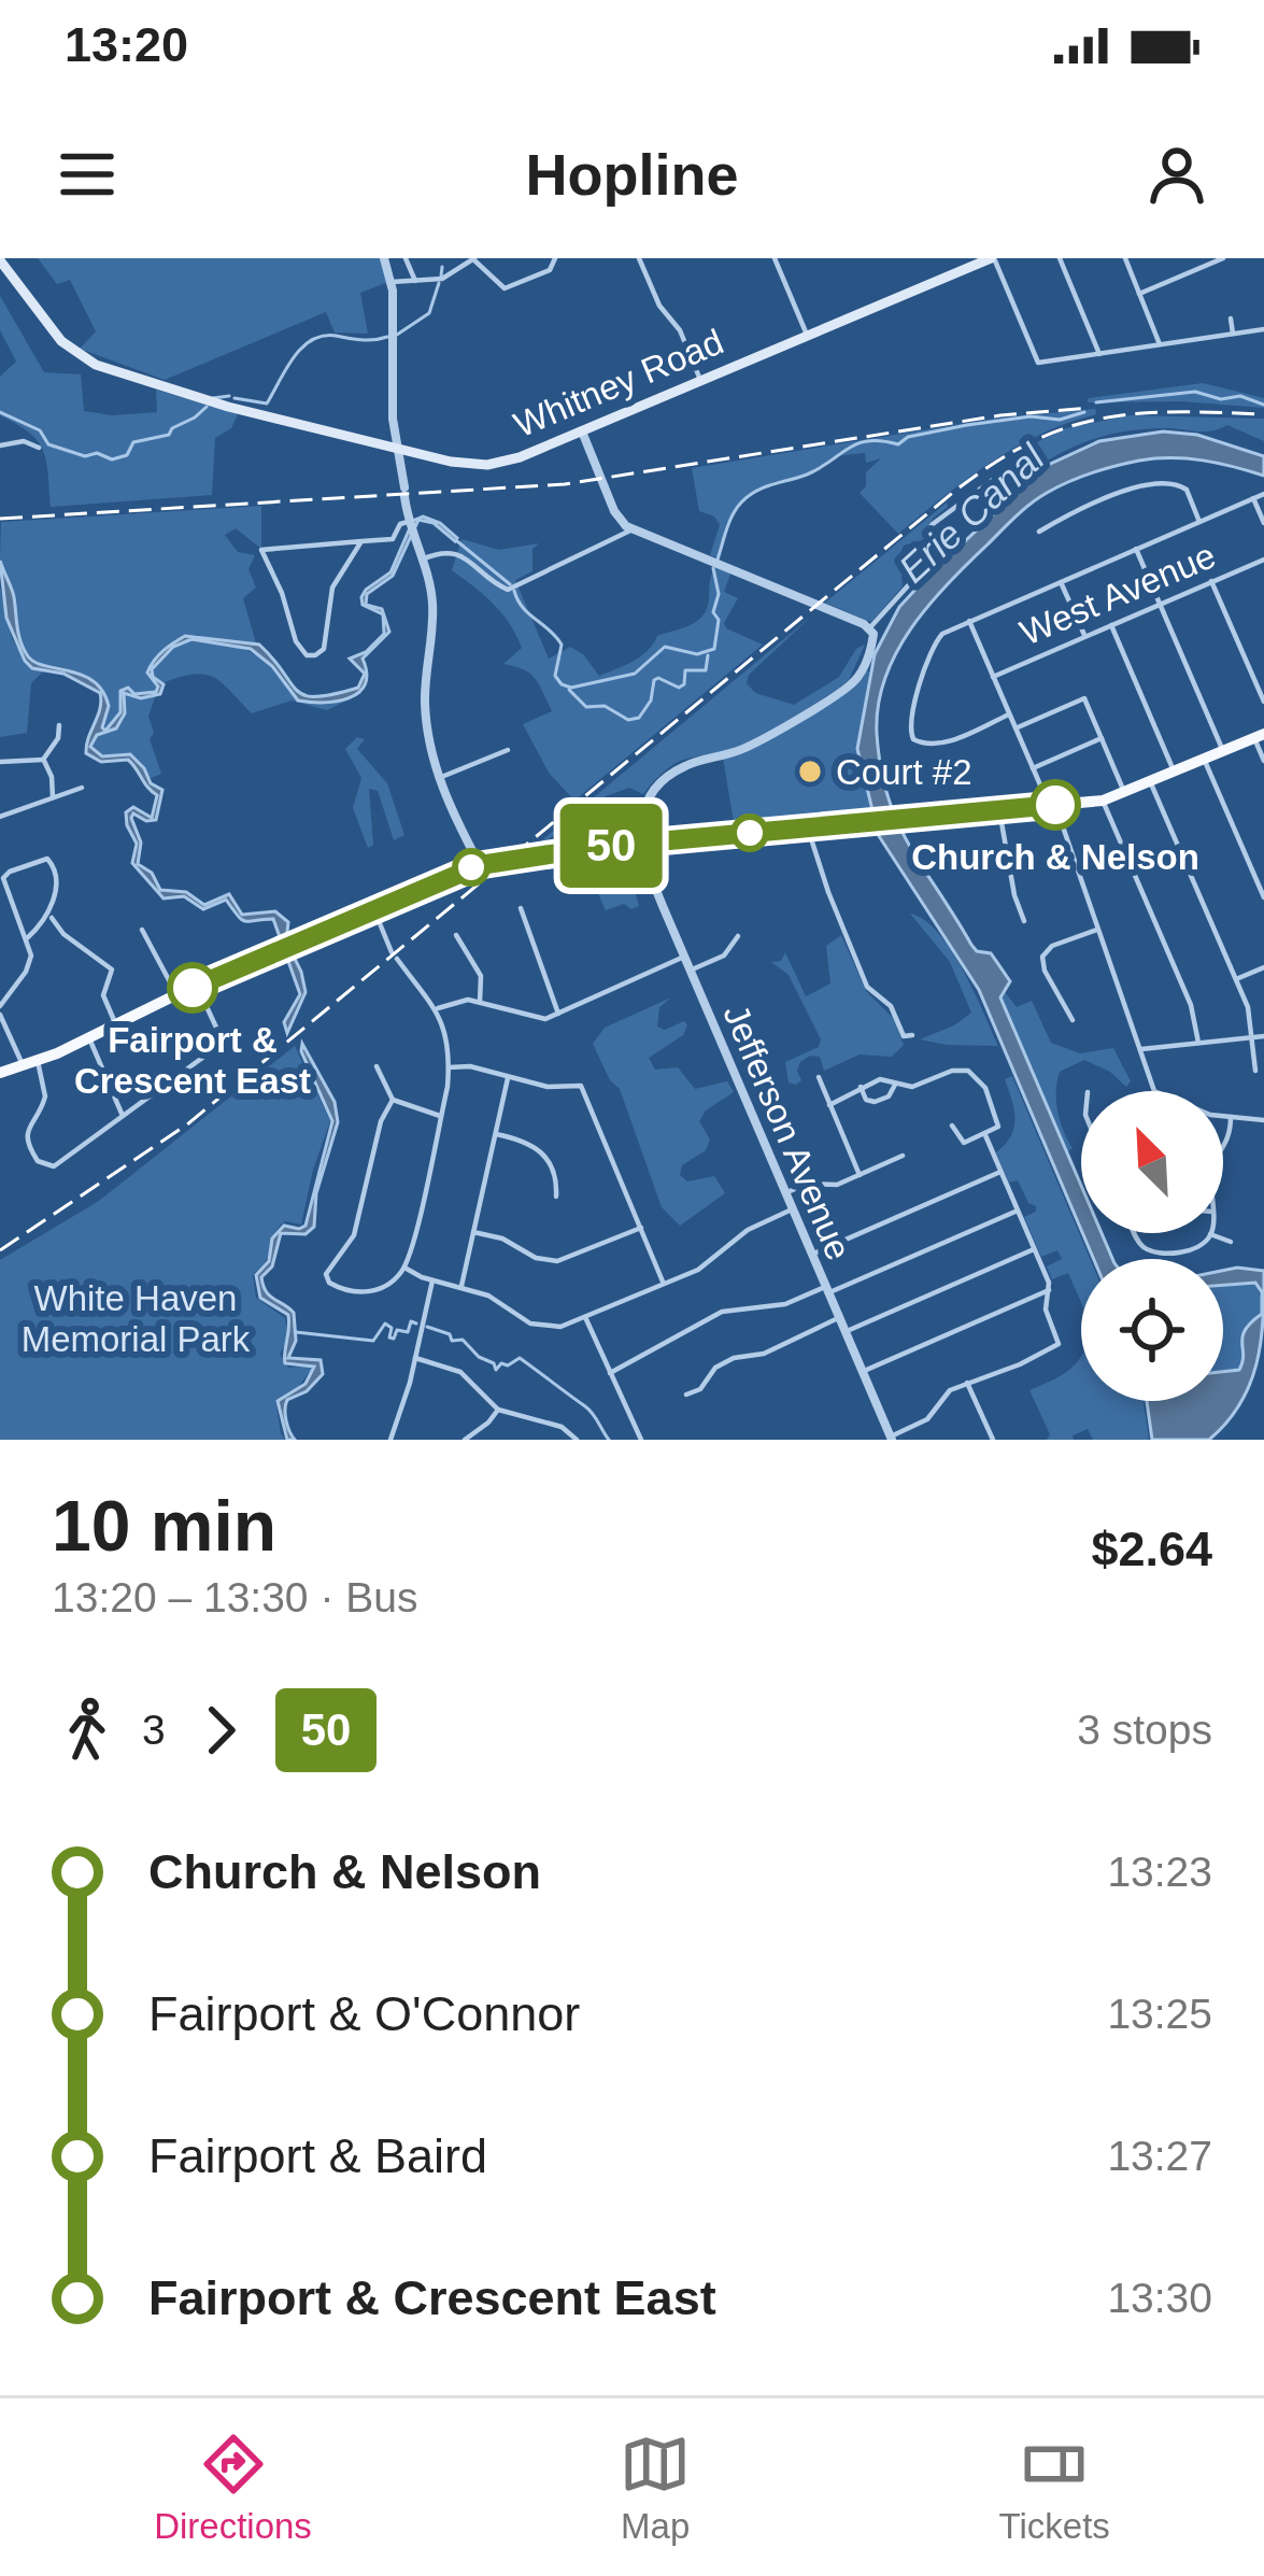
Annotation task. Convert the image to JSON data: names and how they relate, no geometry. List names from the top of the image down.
{
  "streets": {
    "main road": ["Whitney Road"],
    "street": ["West Avenue", "Jefferson Avenue"]
  },
  "water": ["Erie Canal"],
  "parks": ["White Haven Memorial Park"],
  "places": ["Court #2", "Church & Nelson", "Fairport & Crescent East"],
  "lines": ["bus line 50"],
  "north": "top left",
  "page": {
    "status": "13:20",
    "header": "Hopline",
    "on_map": "50",
    "heading": ["10 min", "13:20 – 13:30 · Bus", "$2.64"],
    "legs": ["3", "50", "3 stops"],
    "list": [
      {
        "name": "Church & Nelson",
        "value": "13:23"
      },
      {
        "name": "Fairport & O'Connor",
        "value": "13:25"
      },
      {
        "name": "Fairport & Baird",
        "value": "13:27"
      },
      {
        "name": "Fairport & Crescent East",
        "value": "13:30"
      }
    ],
    "tabs": ["Directions", "Map", "Tickets"]
  }
}
